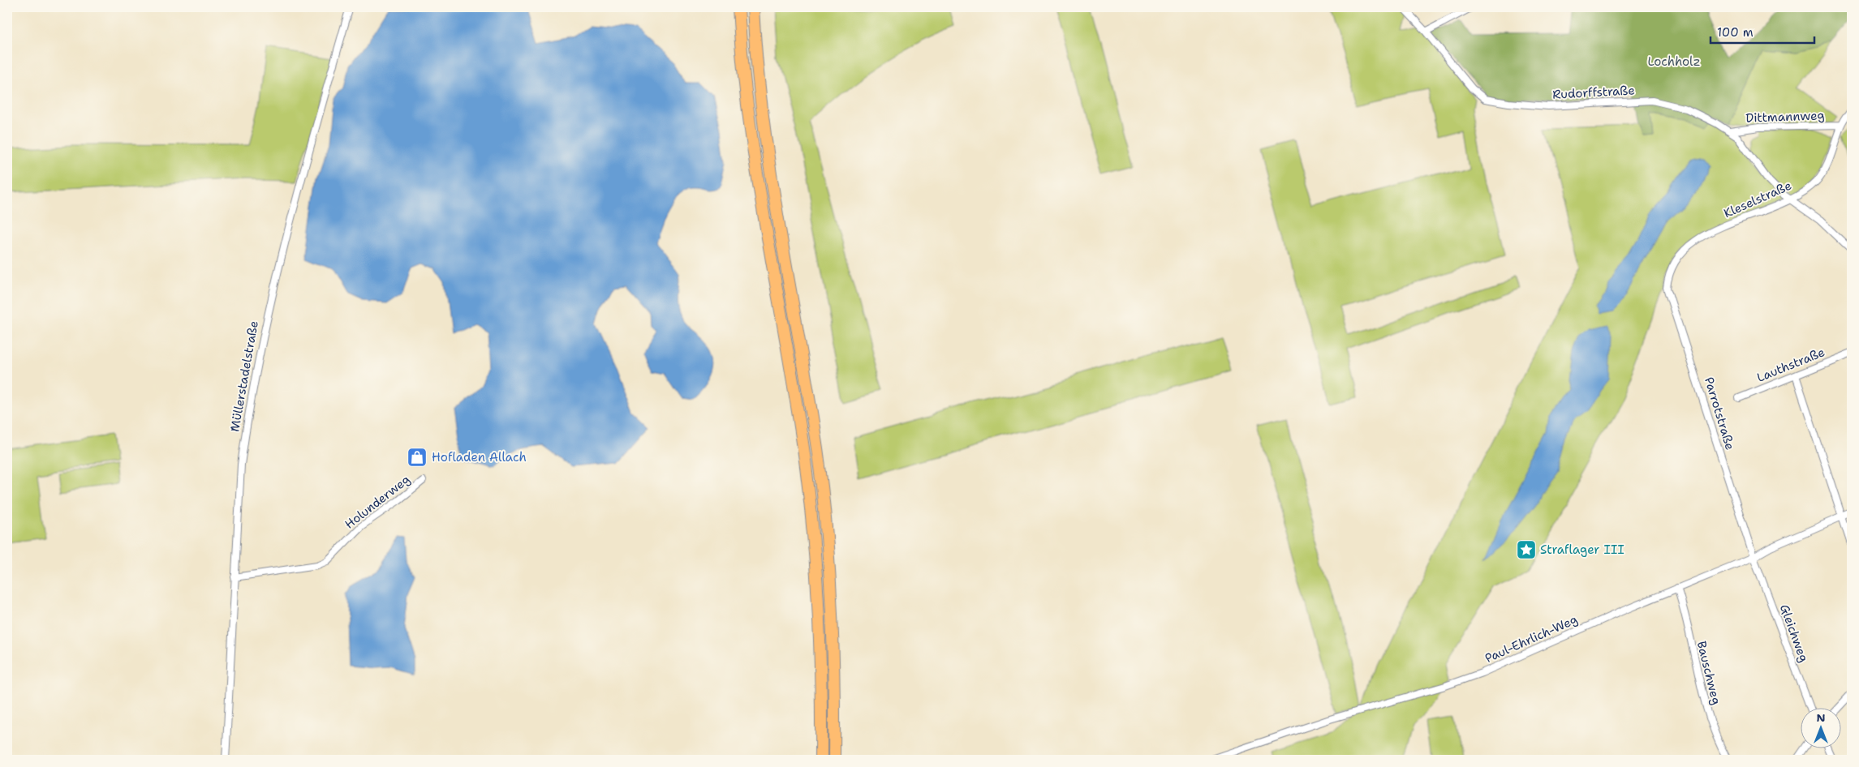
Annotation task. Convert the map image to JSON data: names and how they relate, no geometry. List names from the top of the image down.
{
  "streets": {
    "street": [
      "Rudorffstraße",
      "Dittmannweg",
      "Kleselstraße",
      "Lauthstraße",
      "Müllerstadelstraße",
      "Parrotstraße",
      "Holunderweg",
      "Gleichweg",
      "Paul-Ehrlich-Weg",
      "Bauschweg"
    ]
  },
  "crossings": [
    ["Rudorffstraße", "Dittmannweg"],
    ["Rudorffstraße", "Kleselstraße"],
    ["Dittmannweg", "Kleselstraße"],
    ["Kleselstraße", "Parrotstraße"],
    ["Müllerstadelstraße", "Holunderweg"],
    ["Parrotstraße", "Gleichweg"],
    ["Parrotstraße", "Paul-Ehrlich-Weg"],
    ["Gleichweg", "Paul-Ehrlich-Weg"],
    ["Paul-Ehrlich-Weg", "Bauschweg"]
  ],
  "parks": ["Lochholz"],
  "places": {
    "shop": ["Hofladen Allach"],
    "place": ["Straflager III"]
  },
  "scale_bar": "100 m",
  "north": "top"
}
